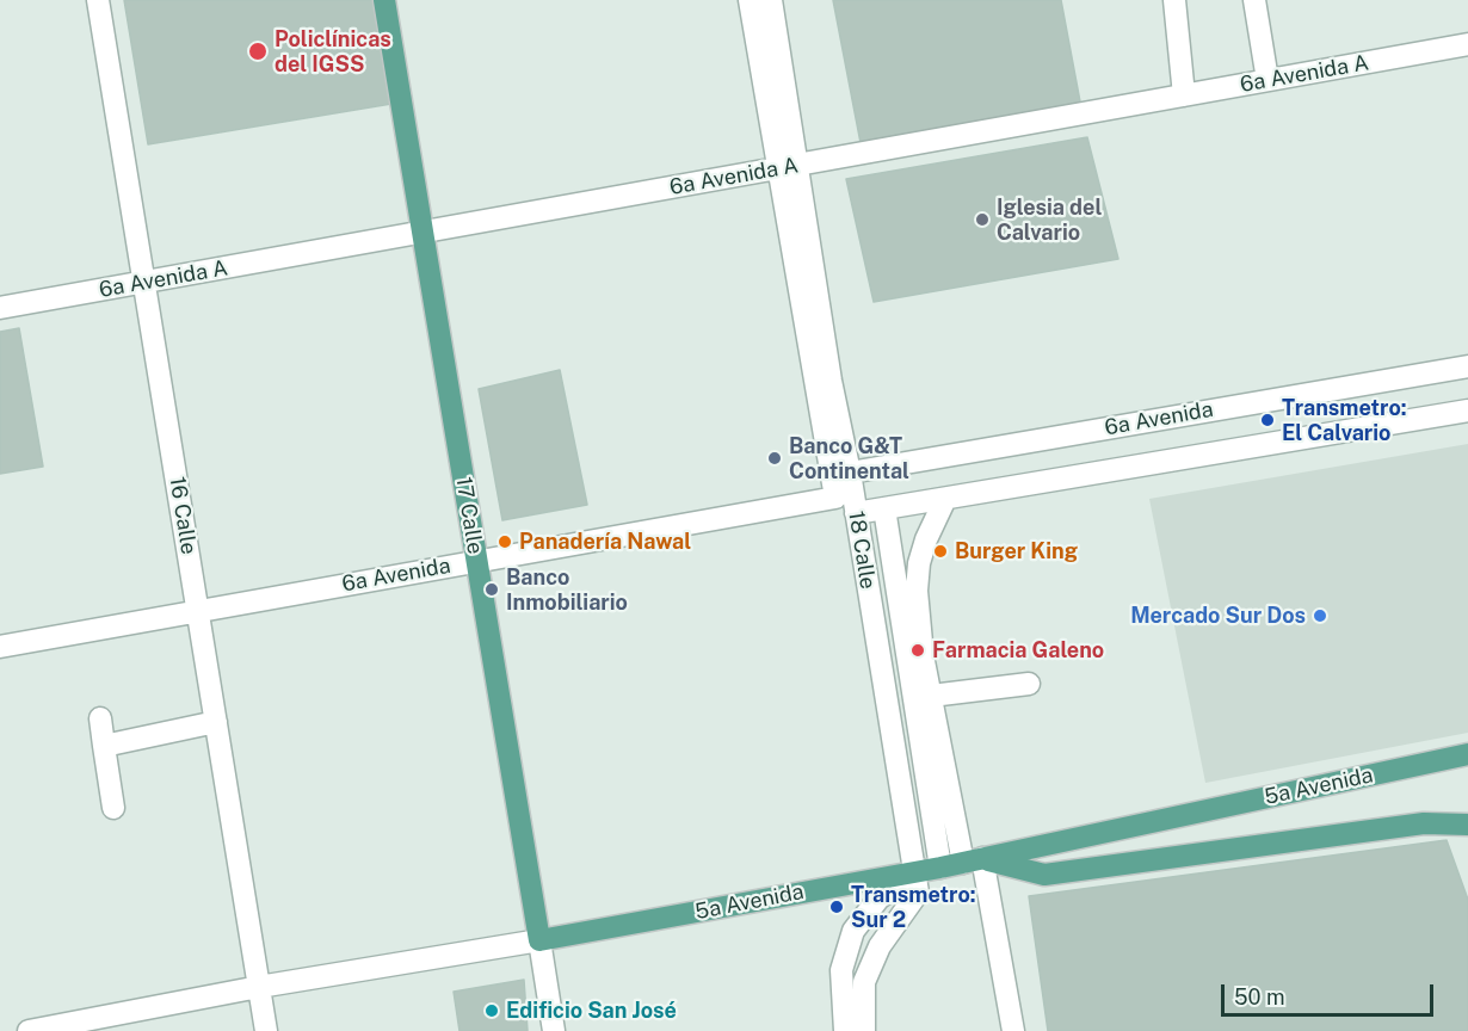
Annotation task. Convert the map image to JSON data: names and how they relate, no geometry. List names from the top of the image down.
{
  "streets": {
    "main road": ["17 Calle", "5a Avenida"],
    "street": [
      "6a Avenida A",
      "6a Avenida",
      "16 Calle",
      "18 Calle"
    ]
  },
  "crossings": [
    ["6a Avenida A", "16 Calle"],
    ["6a Avenida A", "17 Calle"],
    ["6a Avenida A", "18 Calle"],
    ["6a Avenida", "16 Calle"],
    ["6a Avenida", "17 Calle"],
    ["6a Avenida", "18 Calle"],
    ["16 Calle", "5a Avenida"],
    ["17 Calle", "5a Avenida"],
    ["18 Calle", "5a Avenida"]
  ],
  "places": [
    "Policlínicas del IGSS",
    "Iglesia del Calvario",
    "Transmetro: El Calvario",
    "Banco G&T Continental",
    "Panadería Nawal",
    "Burger King",
    "Banco Inmobiliario",
    "Mercado Sur Dos",
    "Farmacia Galeno",
    "Transmetro: Sur 2",
    "Edificio San José"
  ],
  "scale_bar": "50 m"
}
